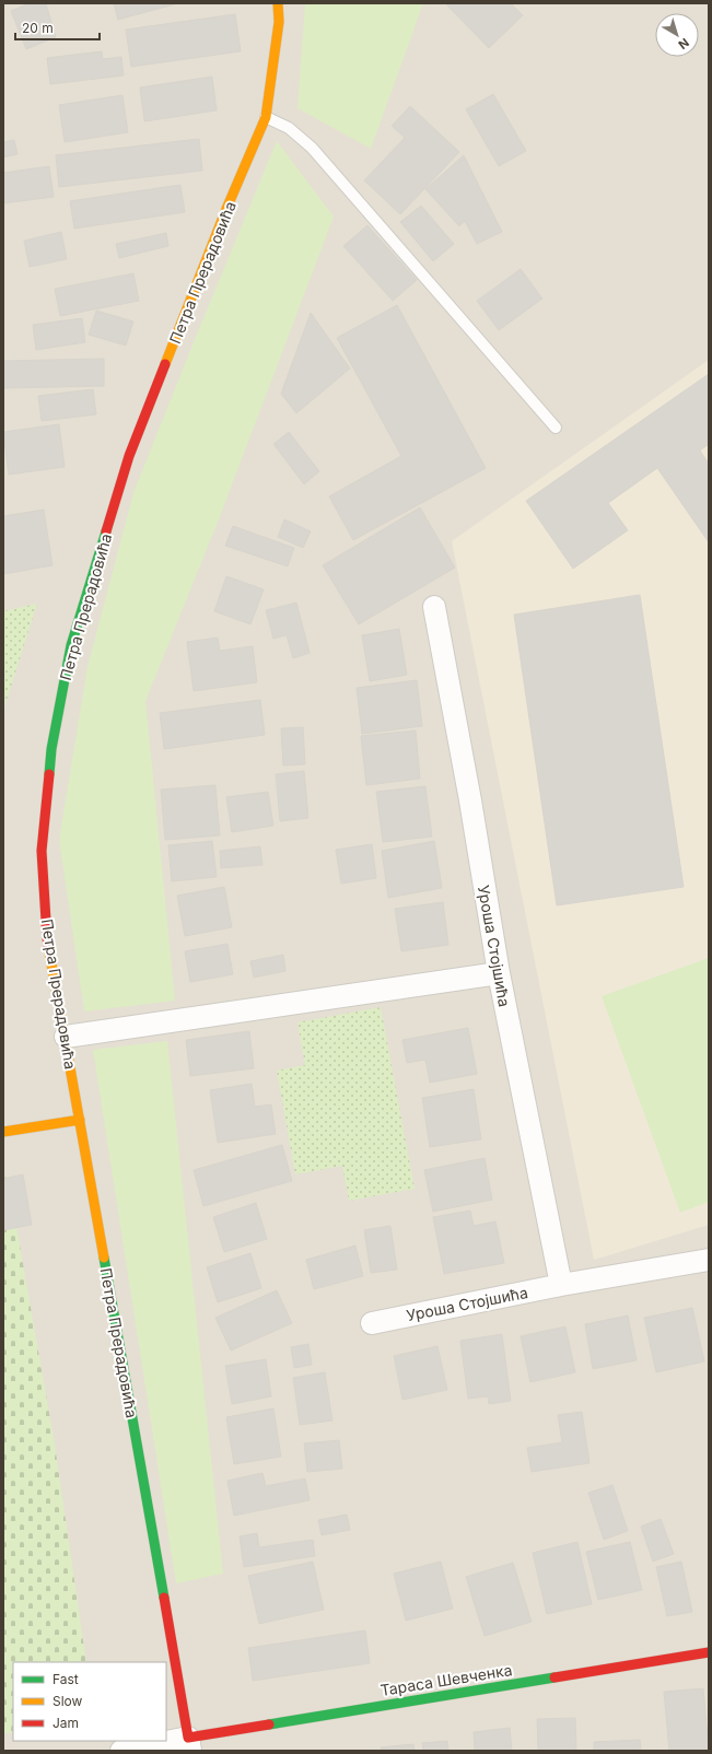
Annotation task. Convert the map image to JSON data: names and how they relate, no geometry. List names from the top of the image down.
{
  "streets": {
    "street": ["Петра Прерадовића", "Уроша Стојшића", "Тараса Шевченка"]
  },
  "crossings": [
    ["Петра Прерадовића", "Тараса Шевченка"]
  ],
  "legend": ["Fast", "Slow", "Jam"],
  "scale_bar": "20 m",
  "north": "bottom right"
}
